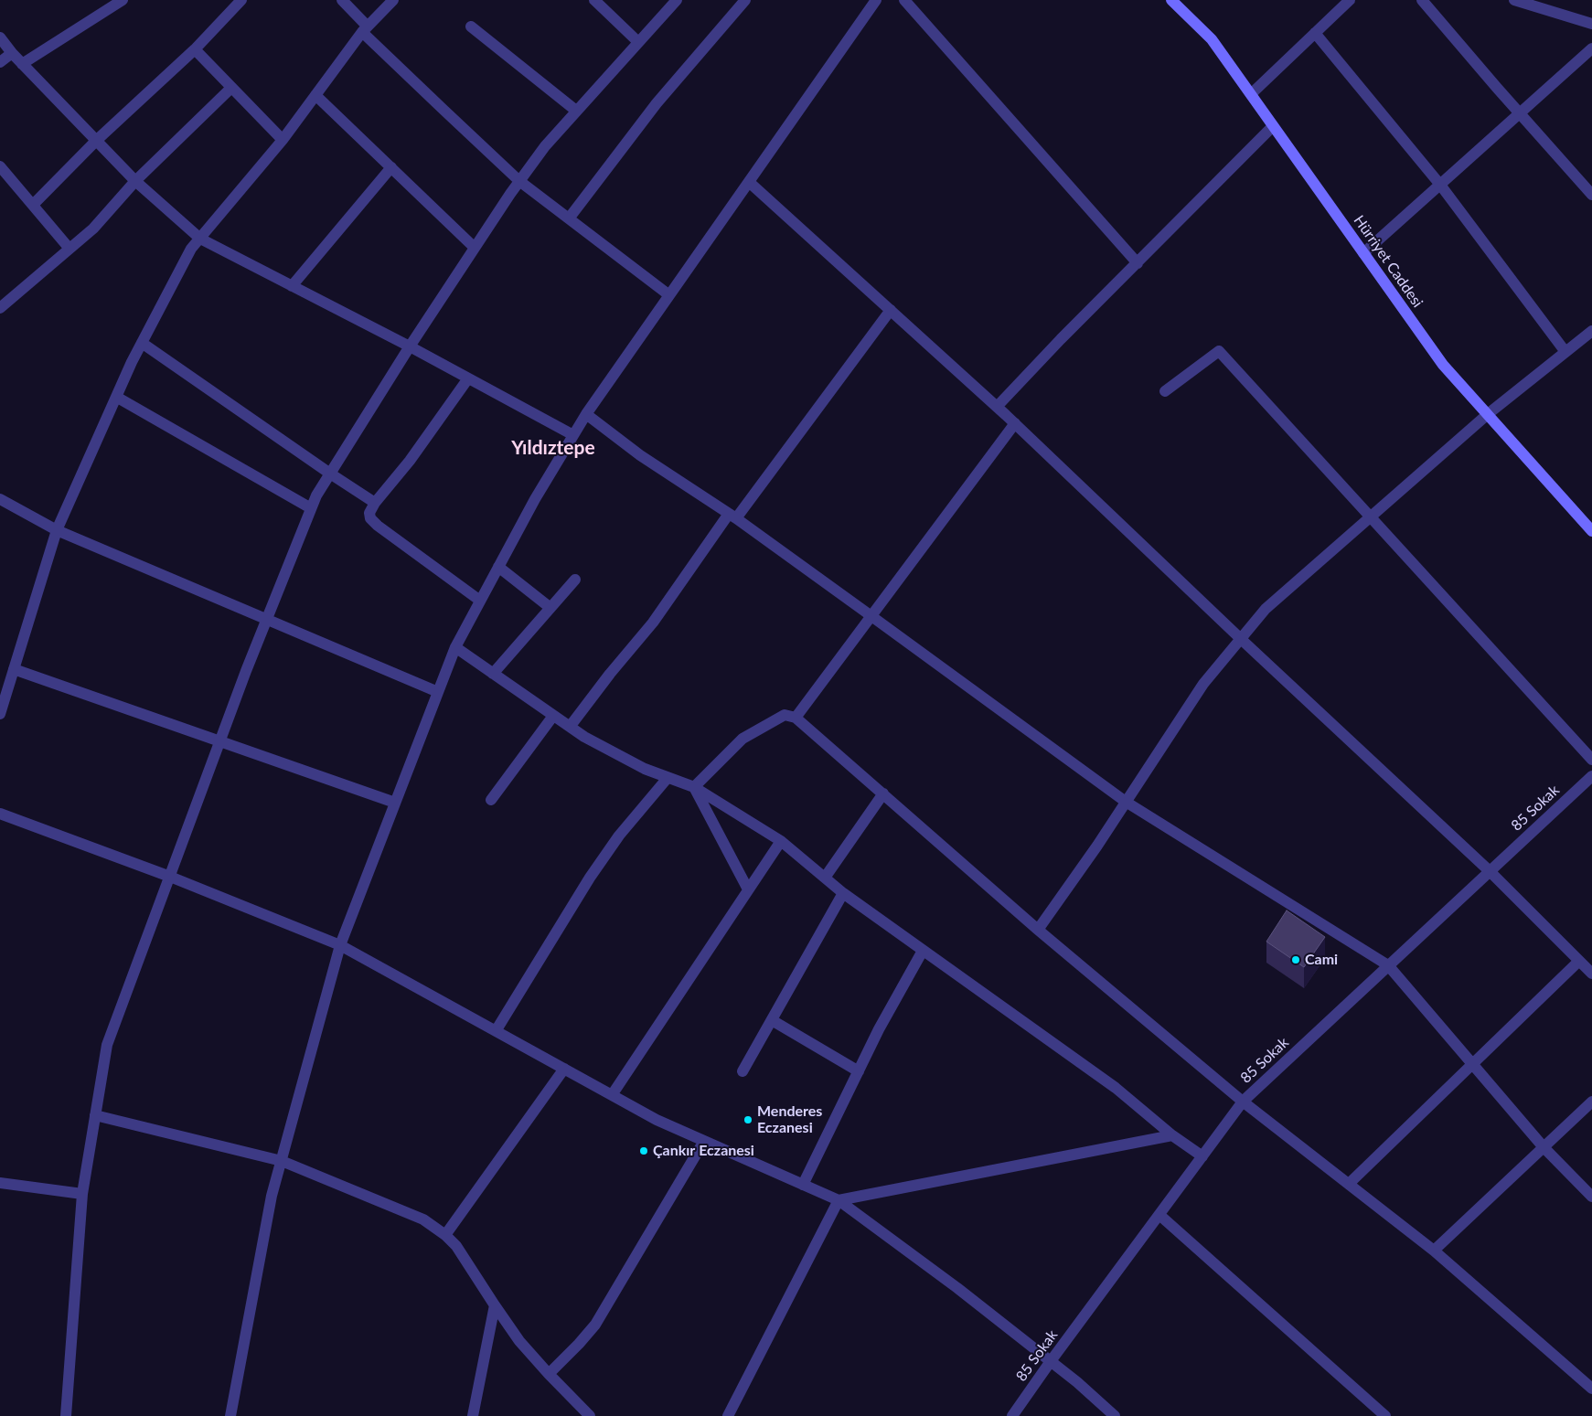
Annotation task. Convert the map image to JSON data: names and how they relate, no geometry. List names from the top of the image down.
{
  "streets": {
    "street": ["Hürriyet Caddesi", "85 Sokak"]
  },
  "districts": ["Yıldıztepe"],
  "places": ["Cami", "Menderes Eczanesi", "Çankır Eczanesi"]
}
